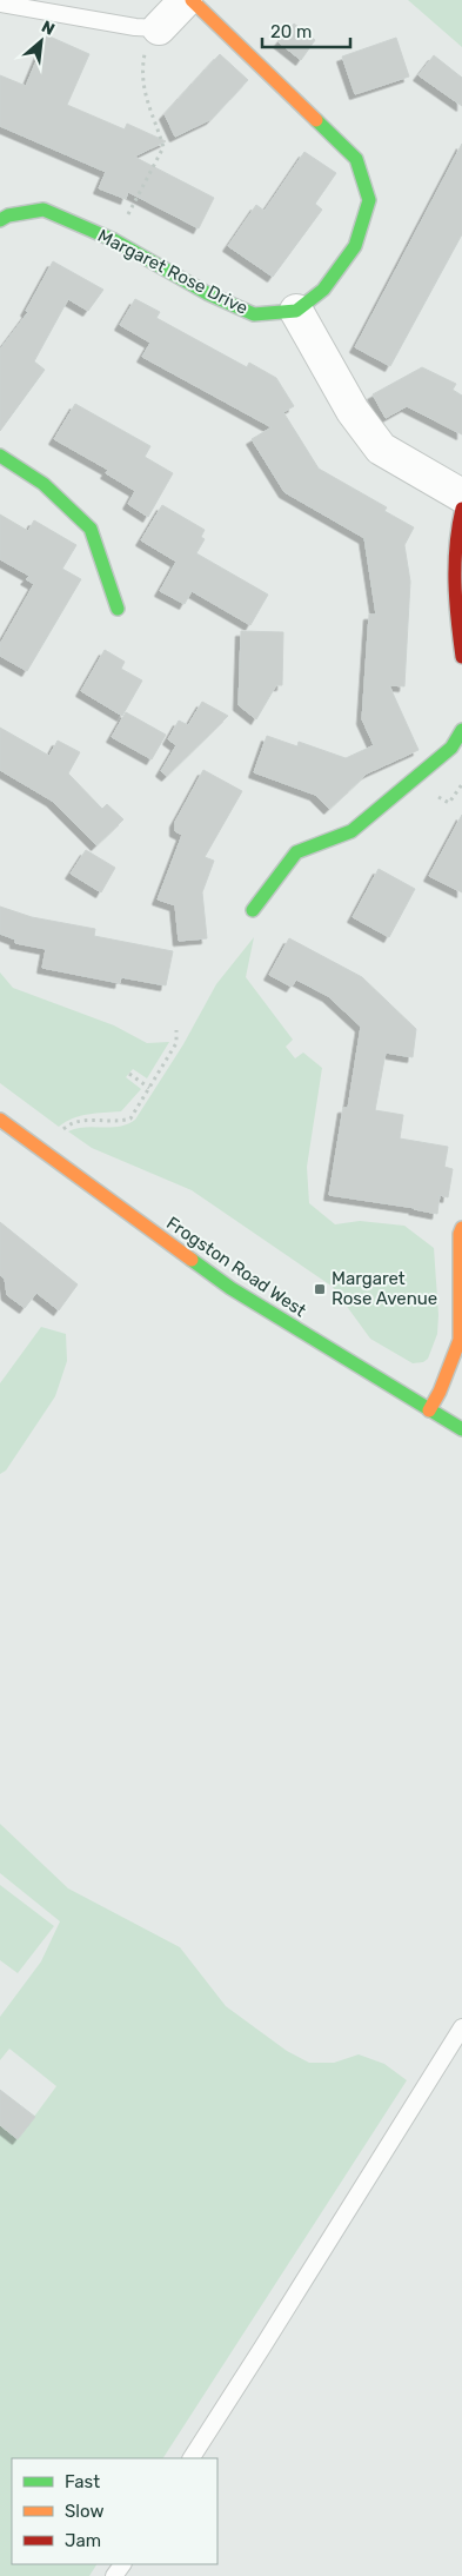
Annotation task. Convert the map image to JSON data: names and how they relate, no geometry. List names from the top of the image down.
{
  "streets": {
    "street": ["Margaret Rose Drive", "Frogston Road West"]
  },
  "places": {
    "transit": ["Margaret Rose Avenue"]
  },
  "legend": ["Fast", "Slow", "Jam"],
  "scale_bar": "20 m",
  "north": "top right"
}
